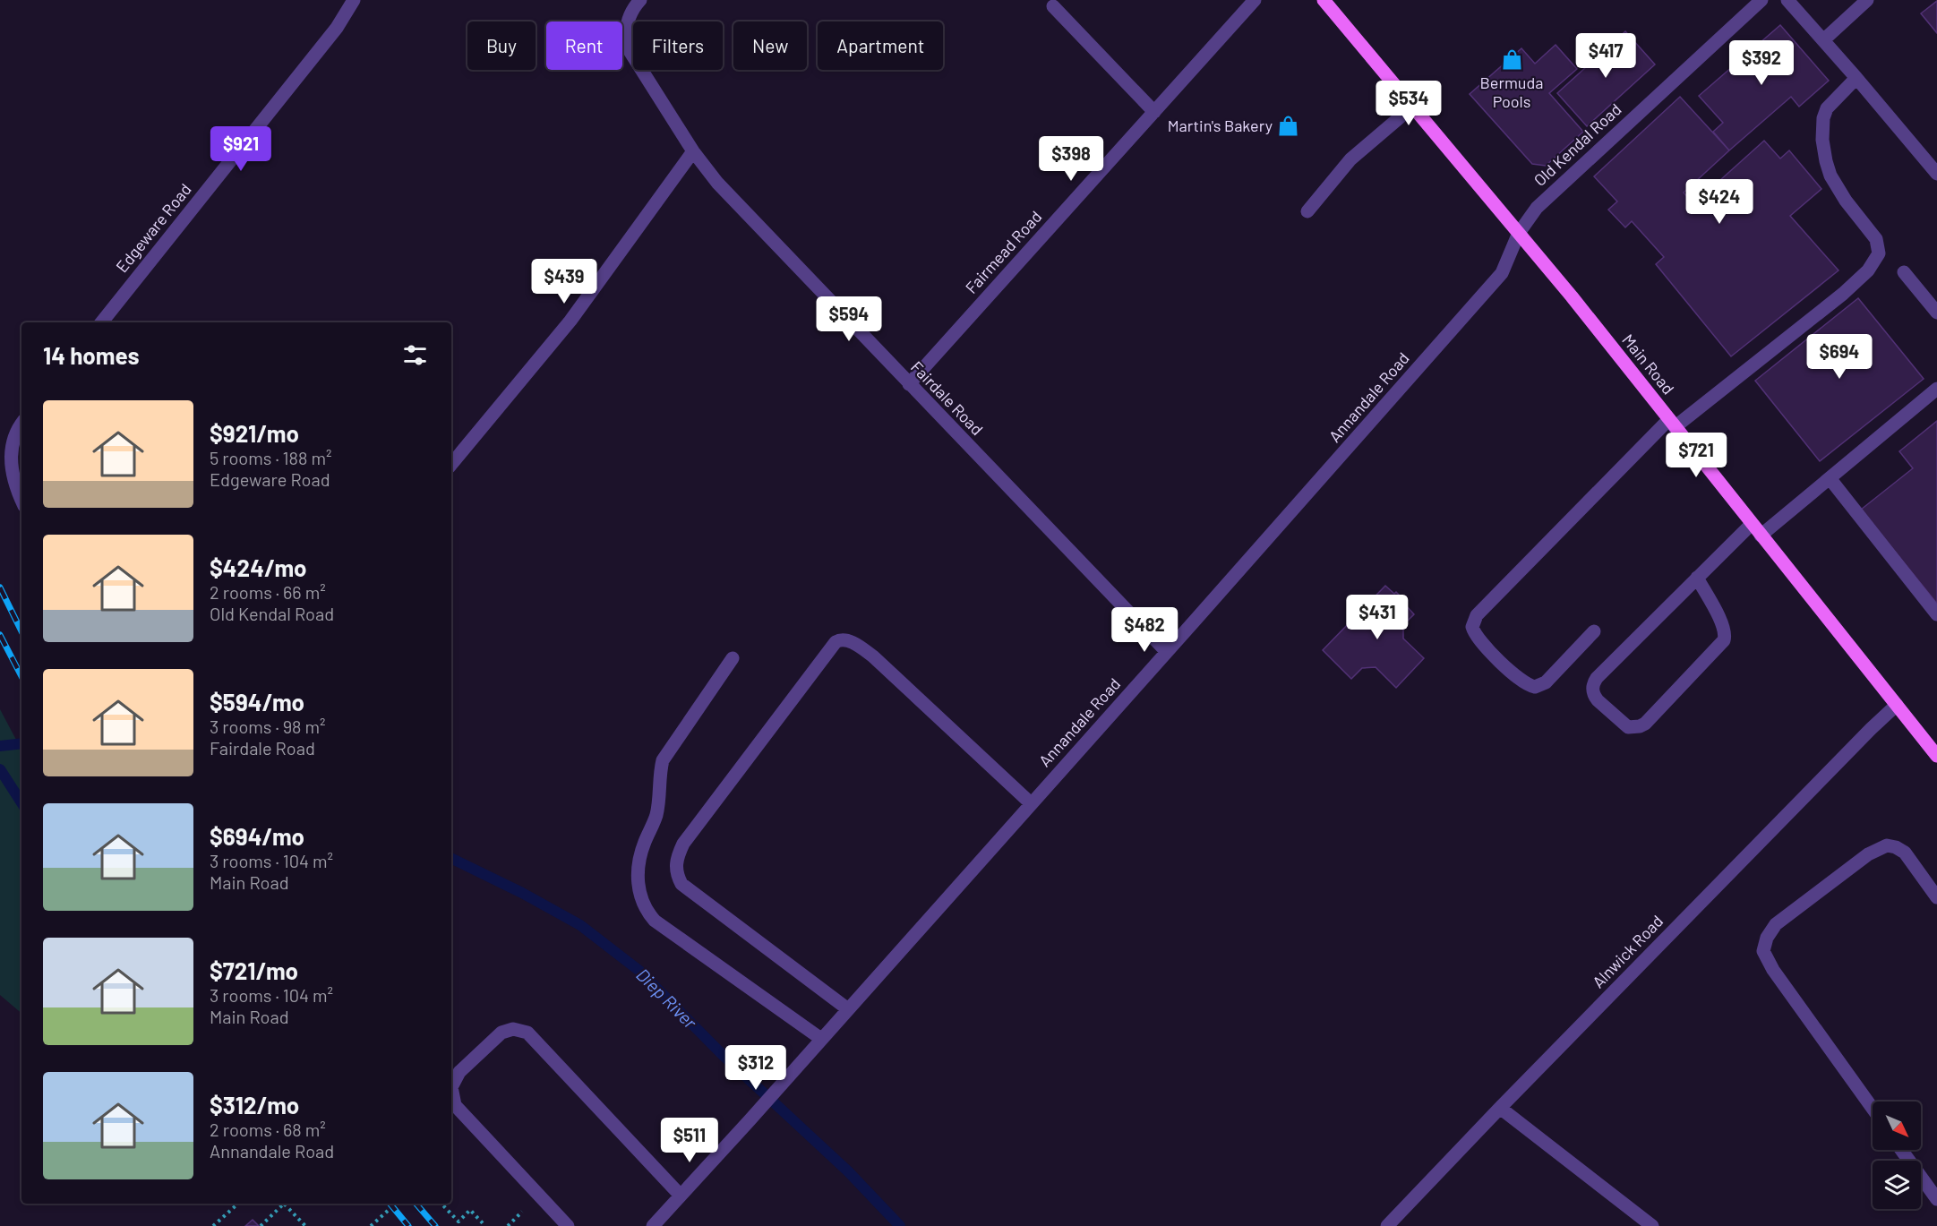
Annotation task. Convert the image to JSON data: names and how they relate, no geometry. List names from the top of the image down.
{
  "streets": {
    "main road": ["Main Road"],
    "street": [
      "Old Kendal Road",
      "Edgeware Road",
      "Fairmead Road",
      "Annandale Road",
      "Fairdale Road",
      "Alnwick Road"
    ]
  },
  "crossings": [
    ["Old Kendal Road", "Main Road"],
    ["Old Kendal Road", "Annandale Road"],
    ["Fairmead Road", "Fairdale Road"],
    ["Main Road", "Annandale Road"],
    ["Main Road", "Alnwick Road"],
    ["Annandale Road", "Fairdale Road"]
  ],
  "water": ["Diep River"],
  "places": {
    "shop": ["Bermuda Pools", "Martin's Bakery"]
  },
  "north": "bottom right",
  "page": {
    "chip": [
      "Buy",
      "Rent",
      "Filters",
      "New",
      "Apartment"
    ],
    "price": [
      "$417",
      "$392",
      "$534",
      "$921",
      "$398",
      "$424",
      "$439",
      "$594",
      "$694",
      "$721",
      "$431",
      "$482",
      "$312",
      "$511"
    ],
    "heading": "14 homes",
    "list": [
      {
        "name": "$921/mo",
        "note": "5 rooms · 188 m² · Edgeware Road"
      },
      {
        "name": "$424/mo",
        "note": "2 rooms · 66 m² · Old Kendal Road"
      },
      {
        "name": "$594/mo",
        "note": "3 rooms · 98 m² · Fairdale Road"
      },
      {
        "name": "$694/mo",
        "note": "3 rooms · 104 m² · Main Road"
      },
      {
        "name": "$721/mo",
        "note": "3 rooms · 104 m² · Main Road"
      },
      {
        "name": "$312/mo",
        "note": "2 rooms · 68 m² · Annandale Road"
      }
    ]
  }
}
